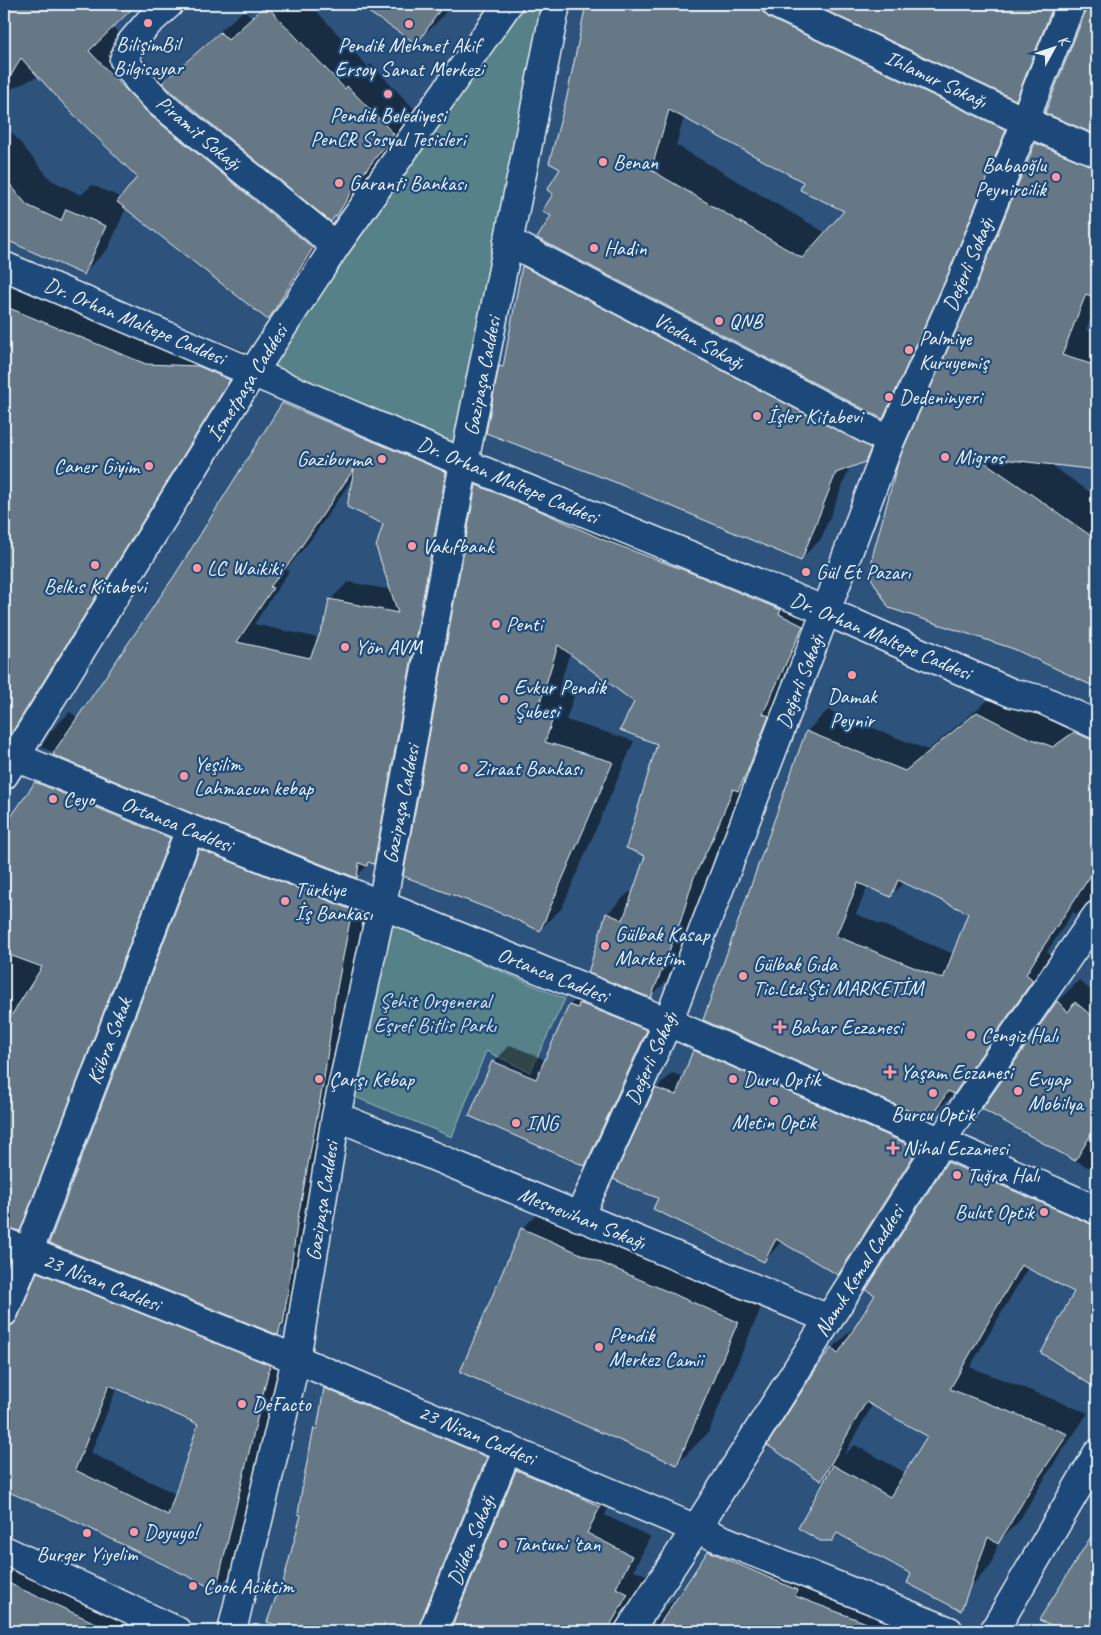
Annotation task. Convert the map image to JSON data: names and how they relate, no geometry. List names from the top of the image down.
{
  "streets": {
    "street": [
      "Ihlamur Sokağı",
      "Piramit Sokağı",
      "Değerli Sokağı",
      "Dr. Orhan Maltepe Caddesi",
      "Vicdan Sokağı",
      "Gazipaşa Caddesi",
      "İsmetpaşa Caddesi",
      "Ortanca Caddesi",
      "Kübra Sokak",
      "Mesnevihan Sokağı",
      "Namık Kemal Caddesi",
      "23 Nisan Caddesi",
      "Dilden Sokağı"
    ]
  },
  "crossings": [
    ["Ihlamur Sokağı", "Değerli Sokağı"],
    ["Piramit Sokağı", "İsmetpaşa Caddesi"],
    ["Değerli Sokağı", "Dr. Orhan Maltepe Caddesi"],
    ["Değerli Sokağı", "Vicdan Sokağı"],
    ["Değerli Sokağı", "Ortanca Caddesi"],
    ["Değerli Sokağı", "Mesnevihan Sokağı"],
    ["Dr. Orhan Maltepe Caddesi", "Gazipaşa Caddesi"],
    ["Dr. Orhan Maltepe Caddesi", "İsmetpaşa Caddesi"],
    ["Vicdan Sokağı", "Gazipaşa Caddesi"],
    ["Gazipaşa Caddesi", "Ortanca Caddesi"],
    ["Gazipaşa Caddesi", "Mesnevihan Sokağı"],
    ["Gazipaşa Caddesi", "23 Nisan Caddesi"],
    ["İsmetpaşa Caddesi", "Ortanca Caddesi"],
    ["Ortanca Caddesi", "Kübra Sokak"],
    ["Ortanca Caddesi", "Namık Kemal Caddesi"],
    ["Kübra Sokak", "23 Nisan Caddesi"],
    ["Mesnevihan Sokağı", "Namık Kemal Caddesi"],
    ["Namık Kemal Caddesi", "23 Nisan Caddesi"],
    ["23 Nisan Caddesi", "Dilden Sokağı"]
  ],
  "parks": ["Şehit Orgeneral Eşref Bitlis Parkı"],
  "places": {
    "other": [
      "BilişimBil Bilgisayar",
      "Pendik Mehmet Akif Ersoy Sanat Merkezi",
      "Pendik Belediyesi PenCR Sosyal Tesisleri",
      "Benan",
      "Babaoğlu Peynircilik",
      "Garanti Bankası",
      "Hadin",
      "QNB",
      "Palmiye Kuruyemiş",
      "Dedeninyeri",
      "İşler Kitabevi",
      "Migros",
      "Gaziburma",
      "Caner Giyim",
      "Vakıfbank",
      "Belkıs Kitabevi",
      "LC Waikiki",
      "Gül Et Pazarı",
      "Penti",
      "Yön AVM",
      "Damak Peynir",
      "Evkur Pendik Şubesi",
      "Ziraat Bankası",
      "Yeşilim Lahmacun kebap",
      "Ceyo",
      "Türkiye İş Bankası",
      "Gülbak Kasap Marketim",
      "Gülbak Gıda Tic.Ltd.Şti MARKETİM",
      "Cengiz Halı",
      "Çarşı Kebap",
      "Duru Optik",
      "Evyap Mobilya",
      "Burcu Optik",
      "Metin Optik",
      "ING",
      "Tuğra Halı",
      "Bulut Optik",
      "Pendik Merkez Camii",
      "DeFacto",
      "Doyuyo!",
      "Burger Yiyelim",
      "Tantuni 'tan",
      "Cook Aciktim"
    ],
    "health": ["Bahar Eczanesi", "Yaşam Eczanesi", "Nihal Eczanesi"]
  },
  "north": "top right"
}
